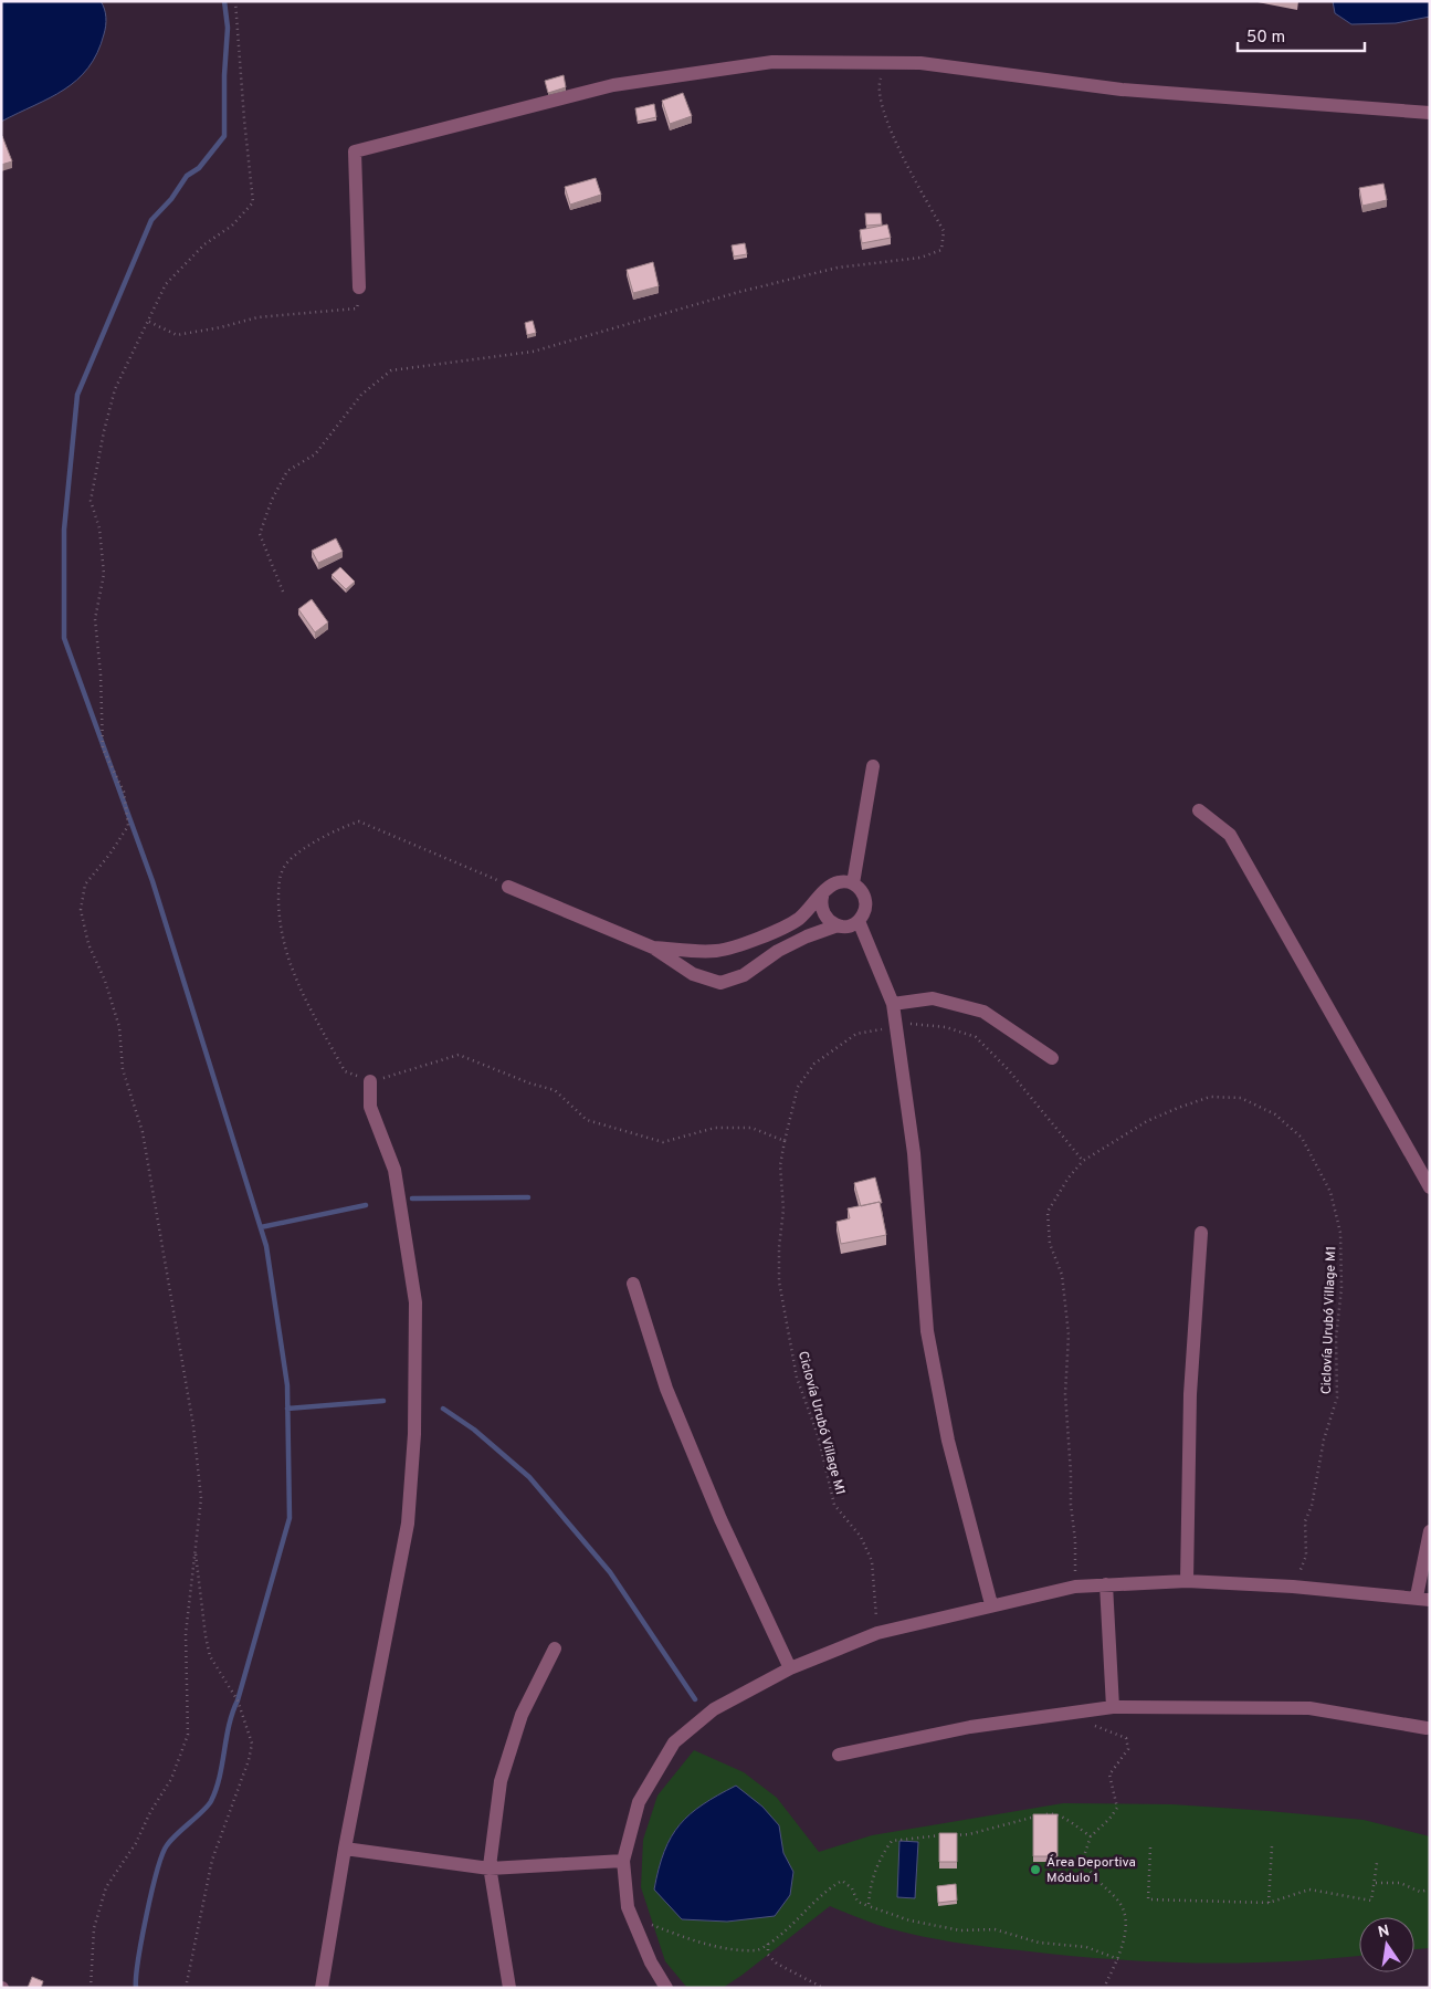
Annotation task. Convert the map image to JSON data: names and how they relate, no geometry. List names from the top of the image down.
{
  "streets": {
    "path": ["Ciclovía Urubó Village M1"]
  },
  "places": ["Área Deportiva Módulo 1"],
  "scale_bar": "50 m",
  "north": "top"
}
